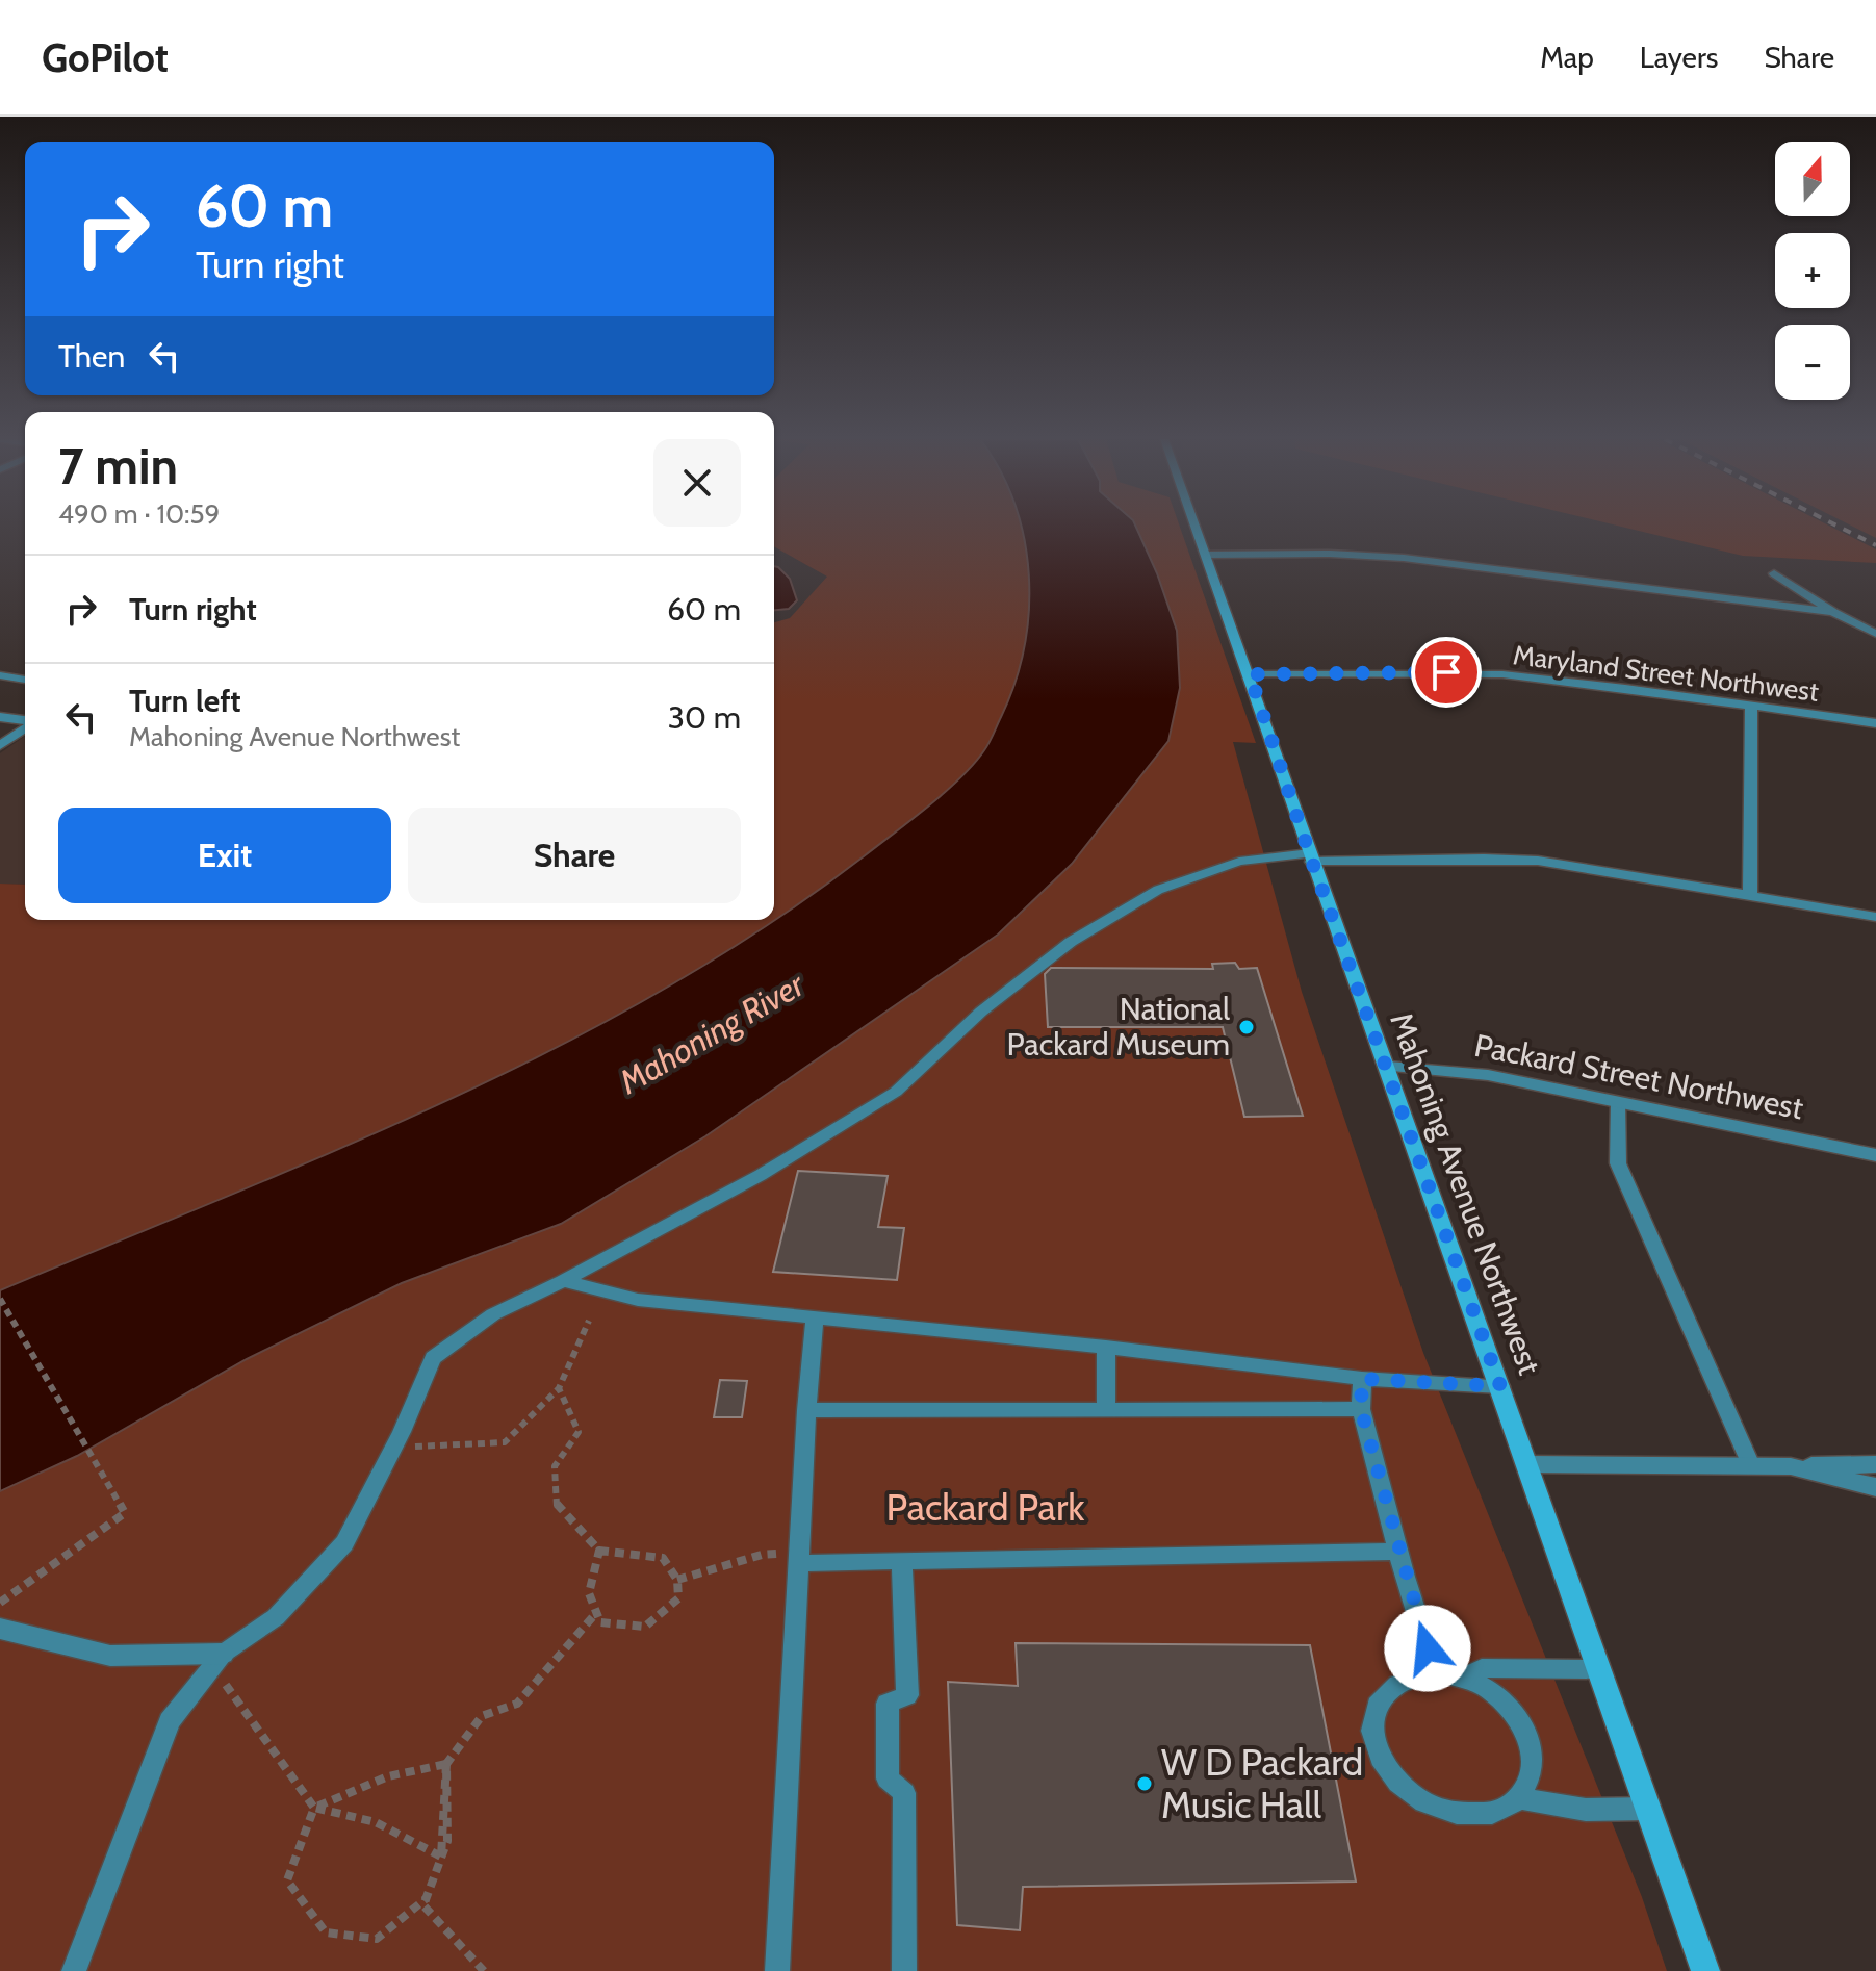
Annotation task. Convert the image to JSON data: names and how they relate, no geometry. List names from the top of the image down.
{
  "streets": {
    "main road": ["Mahoning Avenue Northwest"],
    "street": ["Maryland Street Northwest", "Packard Street Northwest"]
  },
  "crossings": [
    ["Maryland Street Northwest", "Mahoning Avenue Northwest"],
    ["Packard Street Northwest", "Mahoning Avenue Northwest"]
  ],
  "water": ["Mahoning River"],
  "parks": ["Packard Park"],
  "places": ["National Packard Museum", "W D Packard Music Hall"],
  "north": "top",
  "page": {
    "header": "GoPilot",
    "nav": ["Map", "Layers", "Share"],
    "map_buttons": ["+", "−"],
    "turn": ["60 m", "Turn right"],
    "then": "Then",
    "heading": ["7 min", "490 m · 10:59"],
    "list": [
      {
        "name": "Turn right",
        "value": "60 m"
      },
      {
        "name": "Turn left",
        "note": "Mahoning Avenue Northwest",
        "value": "30 m"
      }
    ],
    "buttons": ["Exit", "Share"]
  }
}
